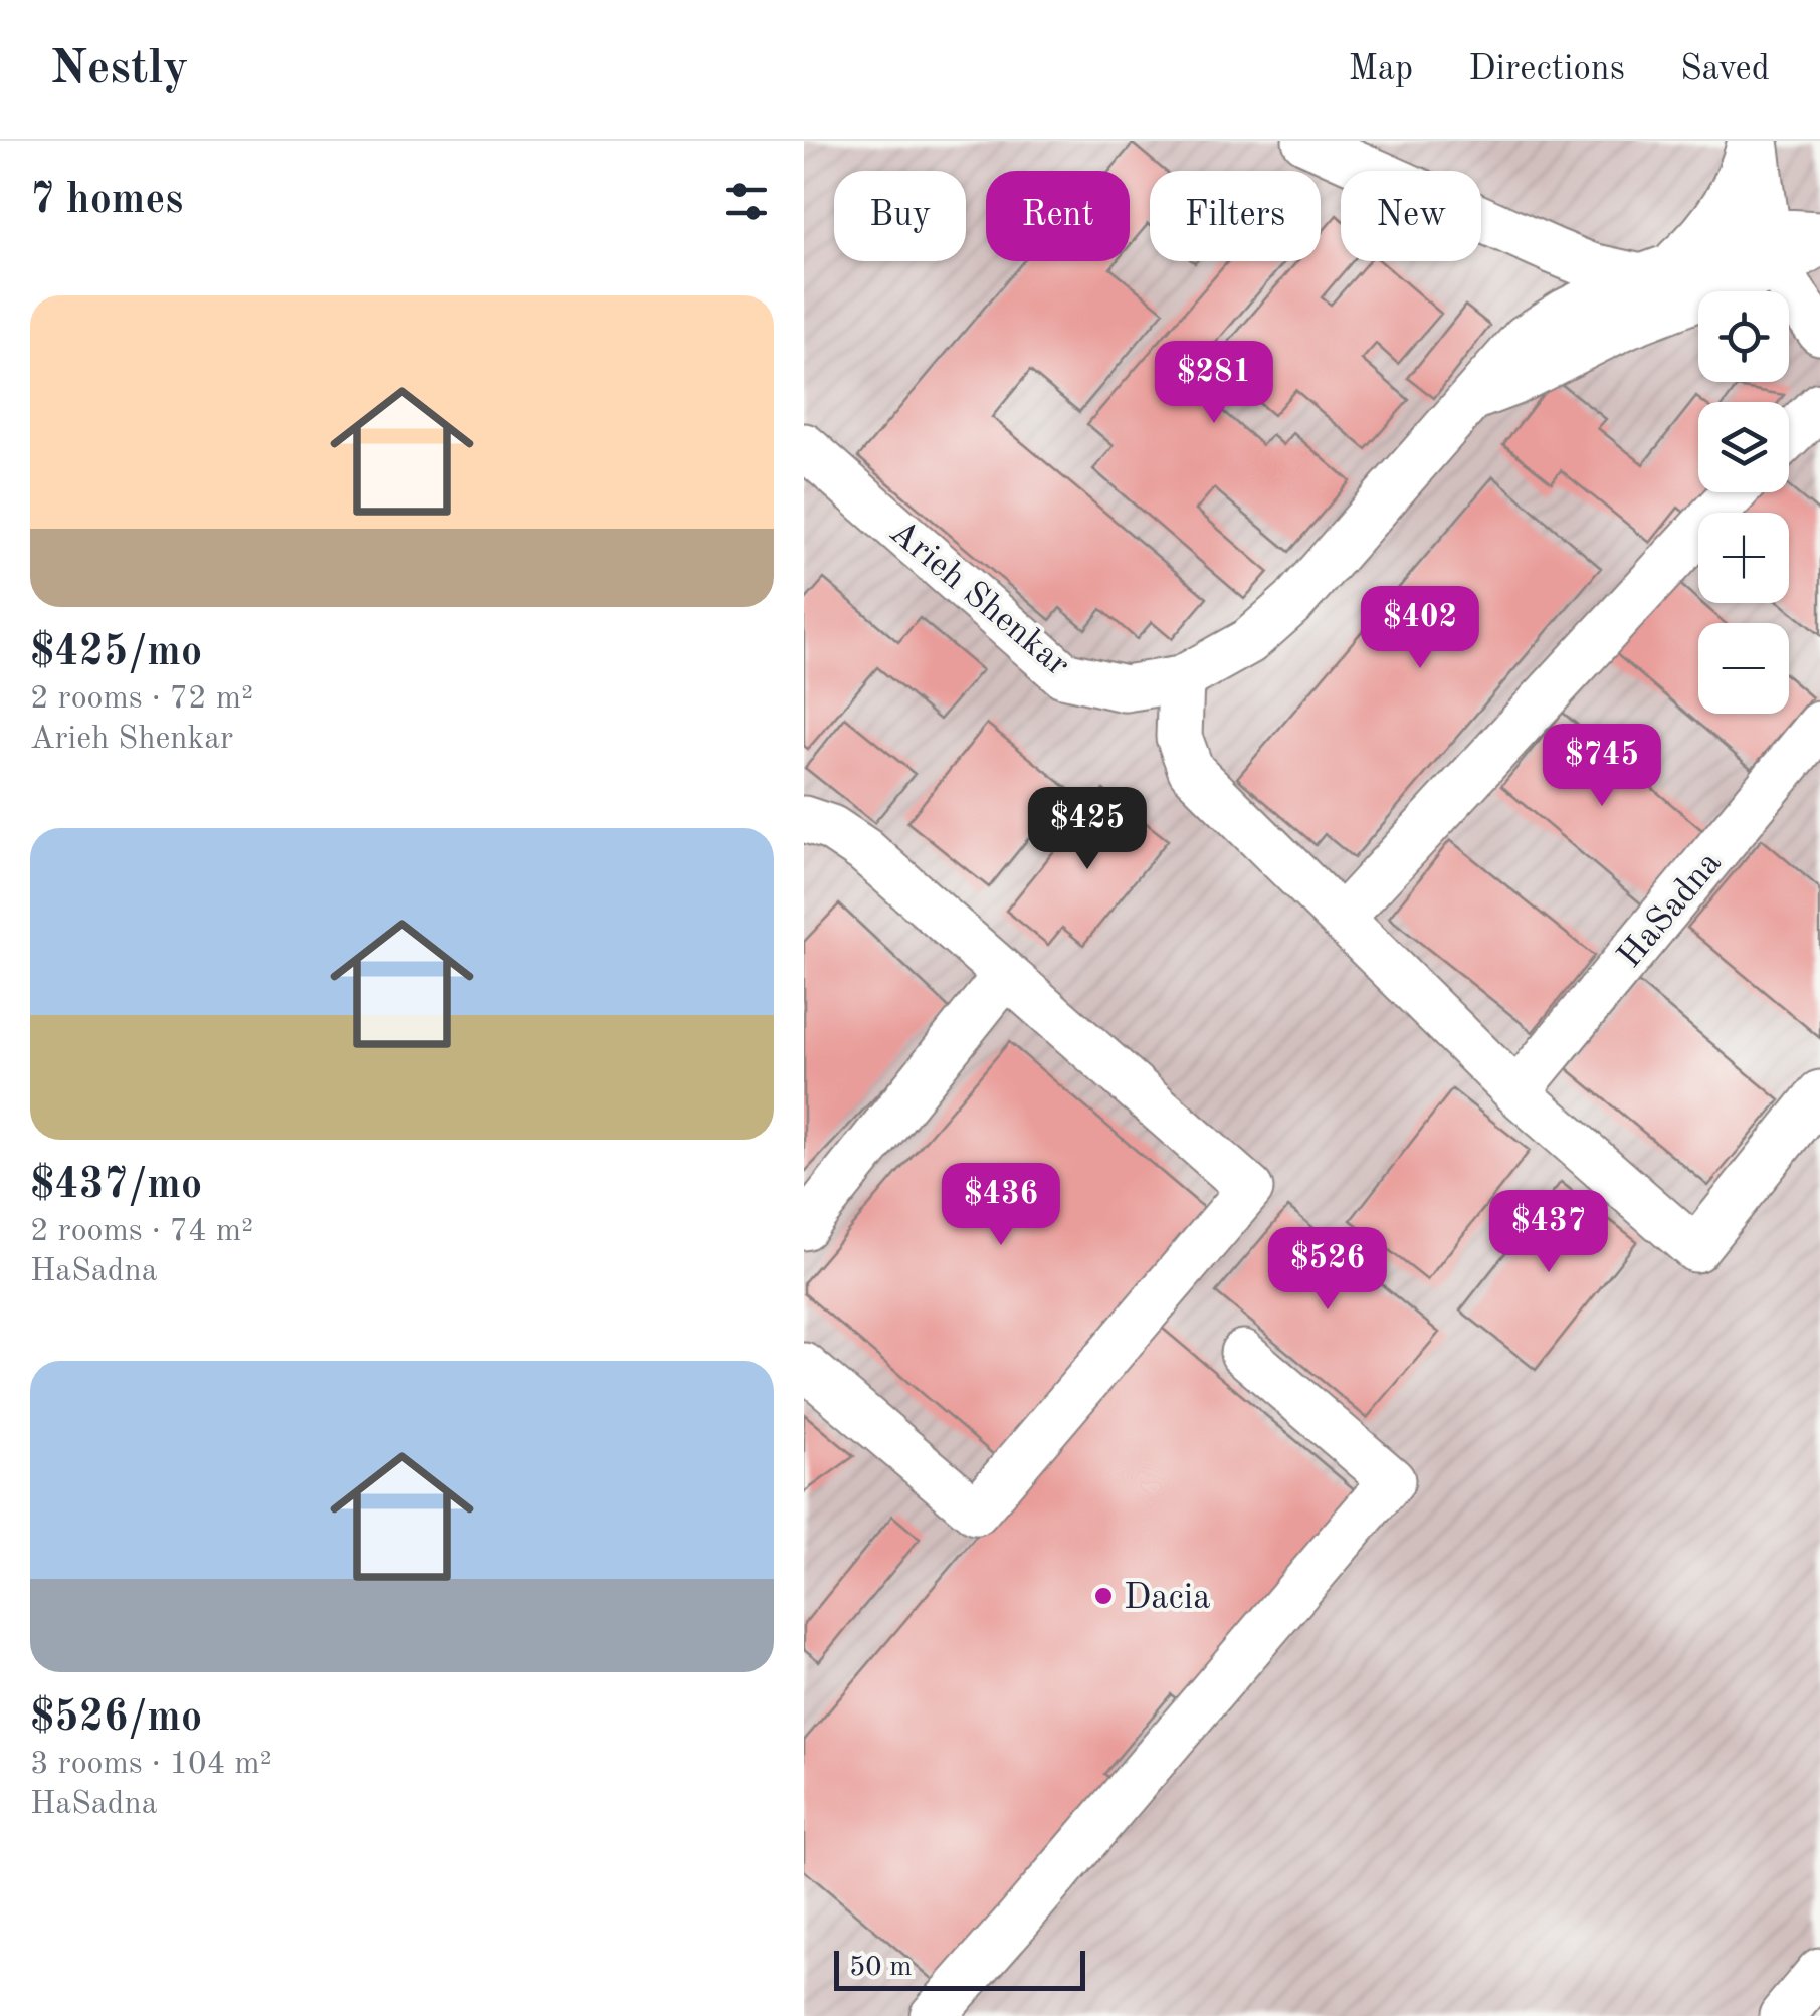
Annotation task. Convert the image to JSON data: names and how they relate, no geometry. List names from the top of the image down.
{
  "streets": {
    "street": ["Arieh Shenkar", "HaSadna"]
  },
  "places": ["Dacia"],
  "scale_bar": "50 m",
  "page": {
    "header": "Nestly",
    "nav": ["Map", "Directions", "Saved"],
    "heading": "7 homes",
    "chip": [
      "Buy",
      "Rent",
      "Filters",
      "New"
    ],
    "list": [
      {
        "name": "$425/mo",
        "note": "2 rooms · 72 m² · Arieh Shenkar"
      },
      {
        "name": "$437/mo",
        "note": "2 rooms · 74 m² · HaSadna"
      },
      {
        "name": "$526/mo",
        "note": "3 rooms · 104 m² · HaSadna"
      }
    ],
    "map_buttons": ["+", "−"],
    "price": [
      "$281",
      "$402",
      "$745",
      "$425",
      "$436",
      "$437",
      "$526"
    ],
    "scale": "50 m"
  }
}
